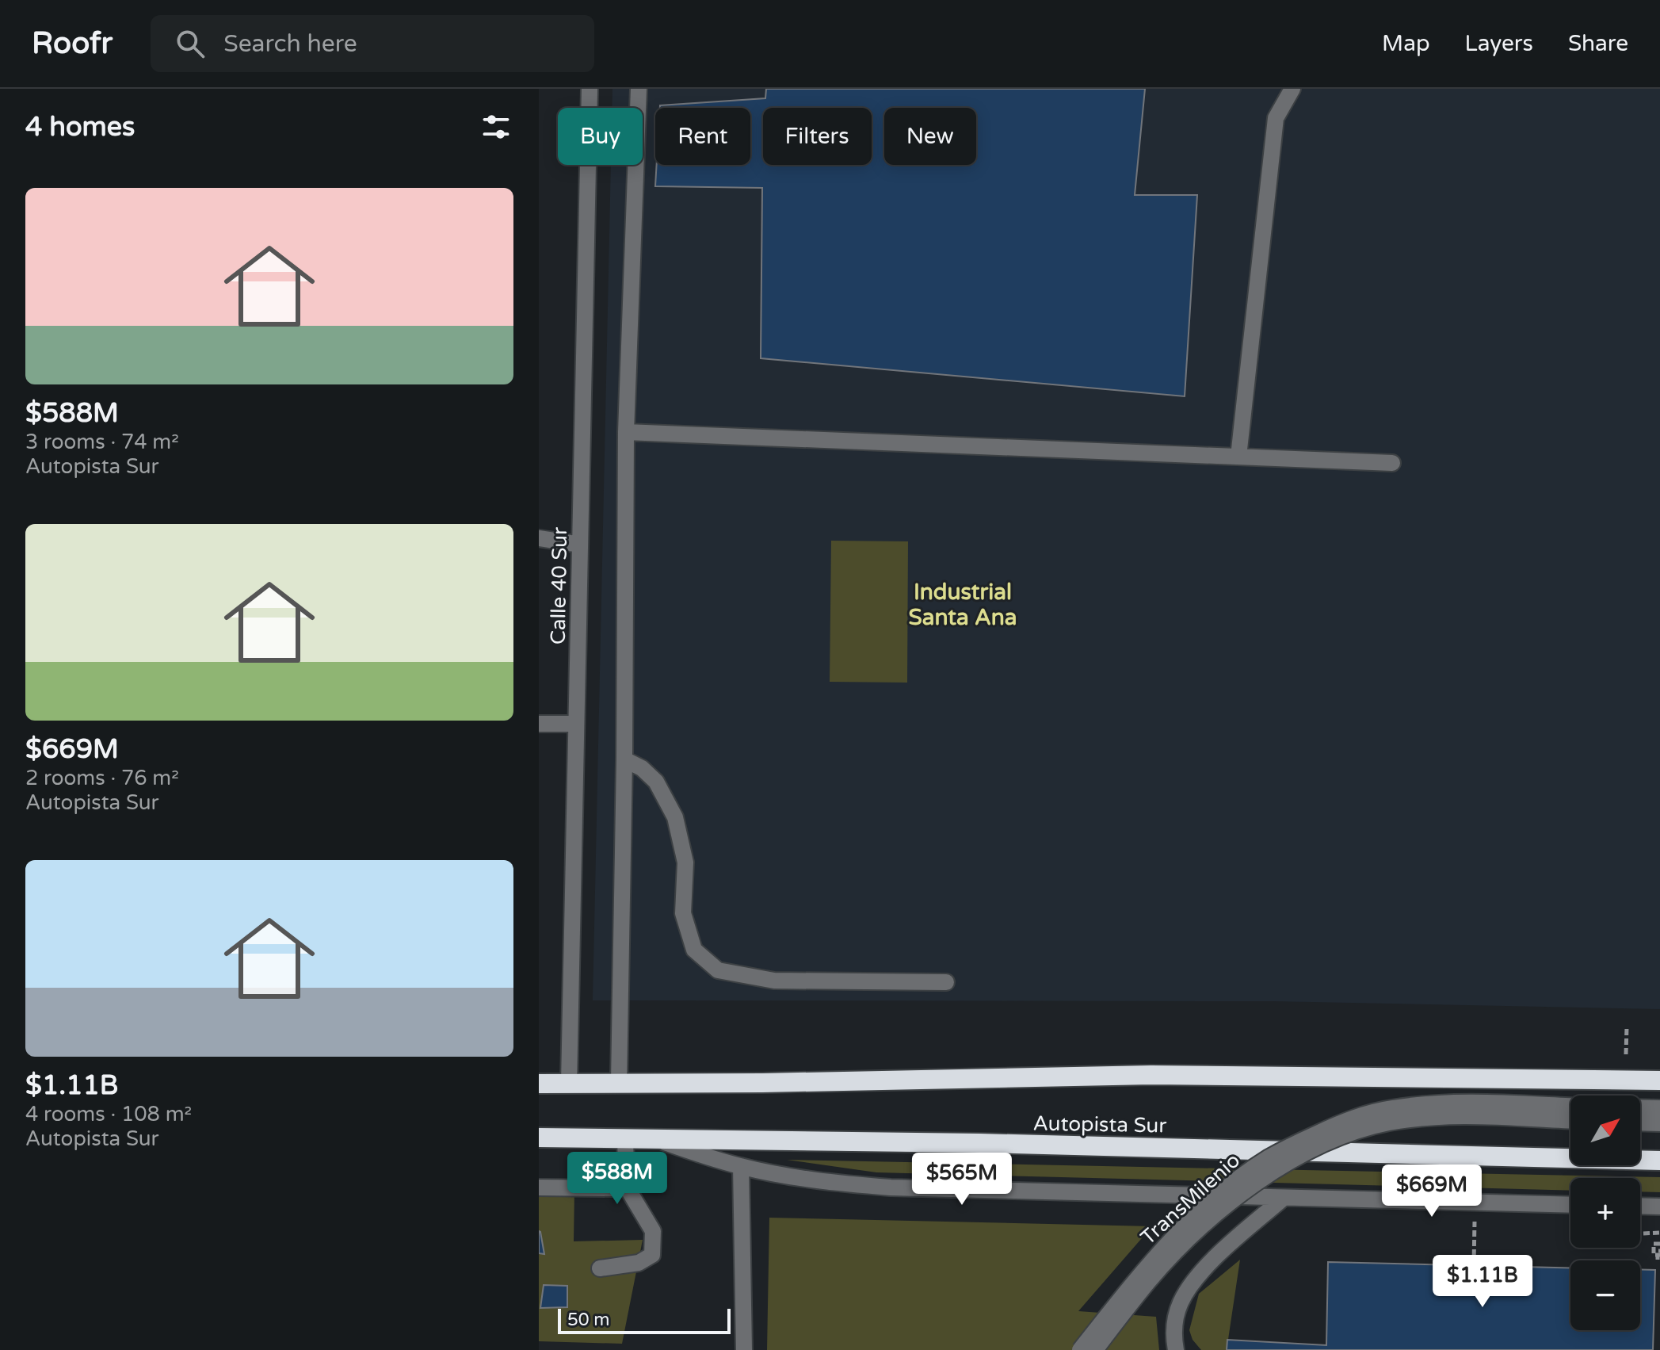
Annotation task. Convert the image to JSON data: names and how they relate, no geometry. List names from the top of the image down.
{
  "streets": {
    "highway": ["Autopista Sur"],
    "street": ["Calle 40 Sur", "TransMilenio"]
  },
  "districts": ["Industrial Santa Ana"],
  "scale_bar": "50 m",
  "north": "top right",
  "page": {
    "header": "Roofr",
    "search": "Search here",
    "nav": ["Map", "Layers", "Share"],
    "heading": "4 homes",
    "chip": [
      "Buy",
      "Rent",
      "Filters",
      "New"
    ],
    "list": [
      {
        "name": "$588M",
        "note": "3 rooms · 74 m² · Autopista Sur"
      },
      {
        "name": "$669M",
        "note": "2 rooms · 76 m² · Autopista Sur"
      },
      {
        "name": "$1.11B",
        "note": "4 rooms · 108 m² · Autopista Sur"
      }
    ],
    "map_buttons": ["+", "−"],
    "price": [
      "$588M",
      "$565M",
      "$669M",
      "$1.11B"
    ],
    "scale": "50 m"
  }
}
